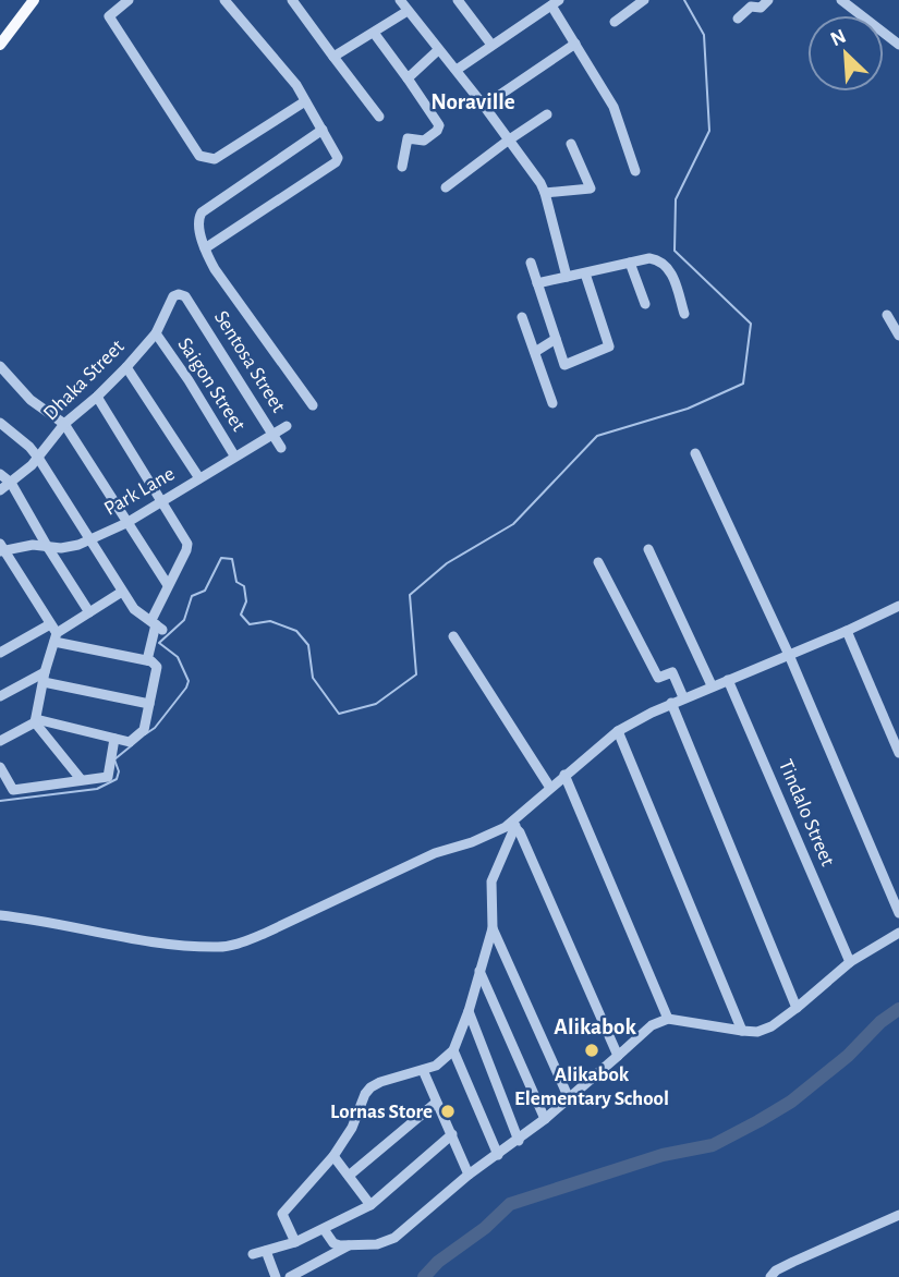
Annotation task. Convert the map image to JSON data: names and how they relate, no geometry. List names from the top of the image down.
{
  "streets": {
    "street": [
      "Sentosa Street",
      "Dhaka Street",
      "Saigon Street",
      "Park Lane",
      "Tindalo Street"
    ]
  },
  "crossings": [
    ["Sentosa Street", "Dhaka Street"],
    ["Sentosa Street", "Park Lane"],
    ["Dhaka Street", "Saigon Street"],
    ["Saigon Street", "Park Lane"]
  ],
  "districts": ["Noraville", "Alikabok"],
  "places": ["Alikabok Elementary School", "Lornas Store"],
  "north": "top left"
}
